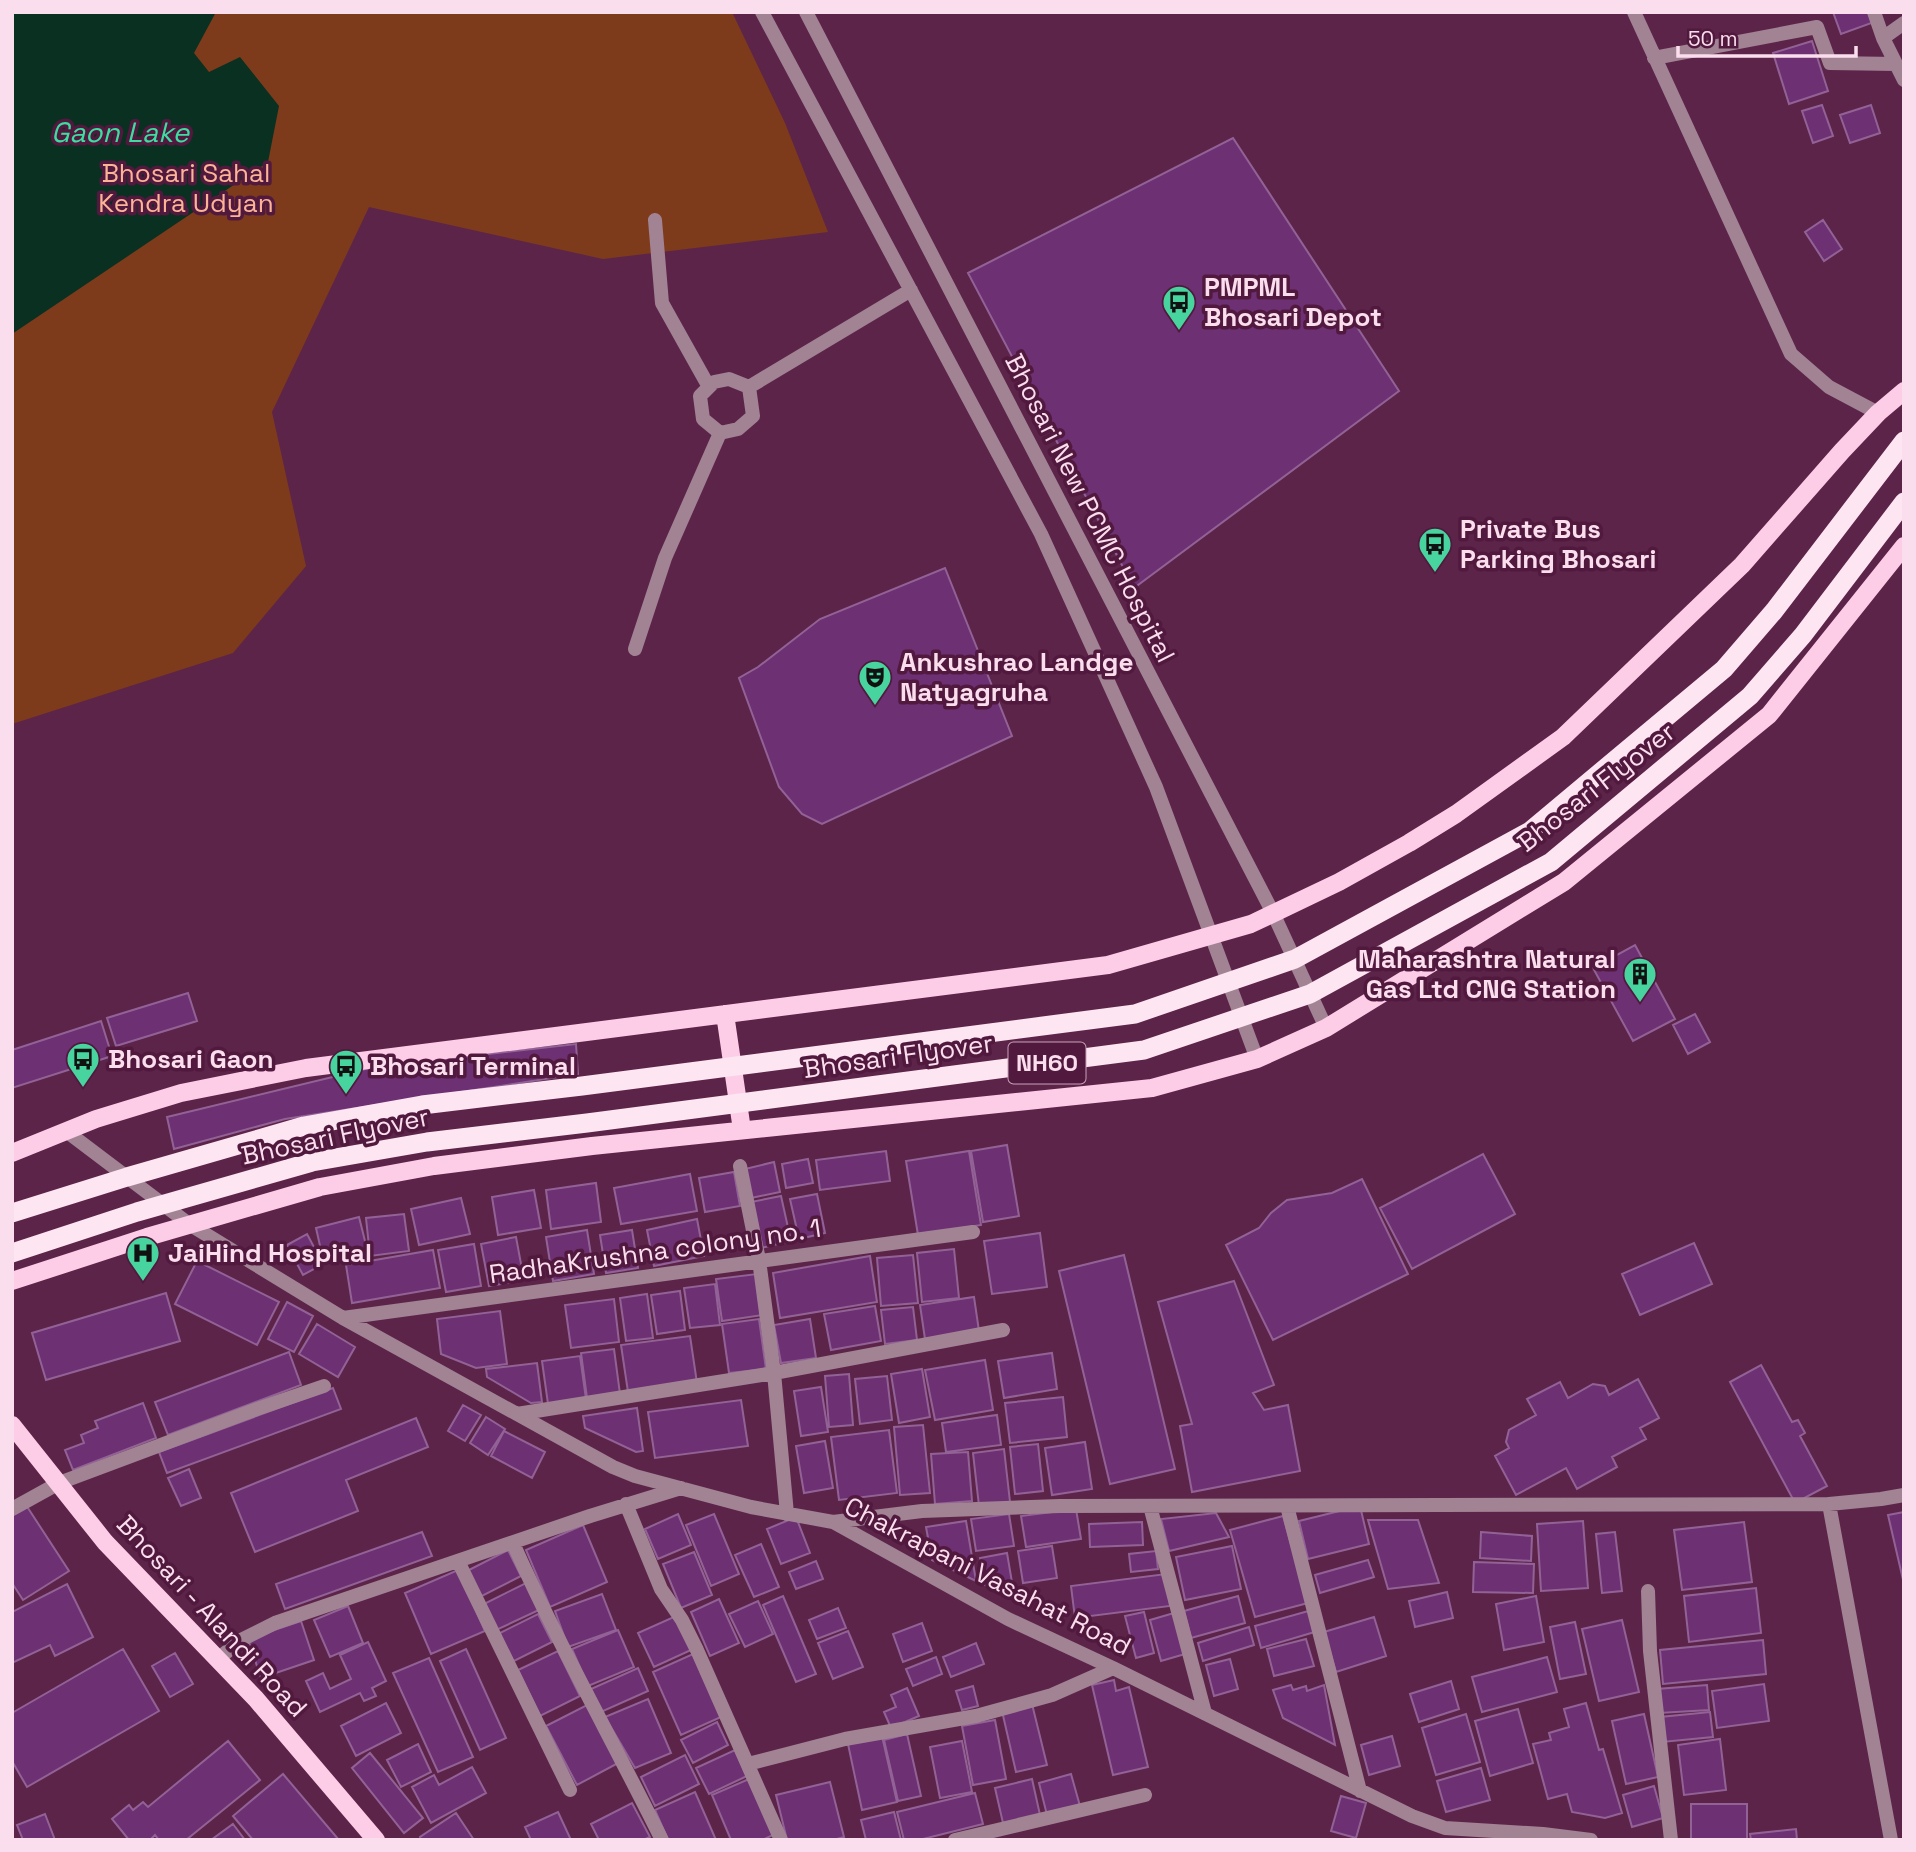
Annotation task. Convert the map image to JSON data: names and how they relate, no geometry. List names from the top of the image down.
{
  "streets": {
    "highway": ["Bhosari Flyover", "NH60"],
    "main road": ["Bhosari - Alandi Road"],
    "street": ["Bhosari New PCMC Hospital", "RadhaKrushna colony no. 1", "Chakrapani Vasahat Road"]
  },
  "crossings": [
    ["RadhaKrushna colony no. 1", "Chakrapani Vasahat Road"]
  ],
  "water": ["Gaon Lake"],
  "parks": ["Bhosari Sahal Kendra Udyan"],
  "places": {
    "bus stop": [
      "PMPML Bhosari Depot",
      "Private Bus Parking Bhosari",
      "Bhosari Gaon",
      "Bhosari Terminal"
    ],
    "theatre": ["Ankushrao Landge Natyagruha"],
    "building": ["Maharashtra Natural Gas Ltd CNG Station"],
    "hospital": ["JaiHind Hospital"]
  },
  "scale_bar": "50 m"
}
